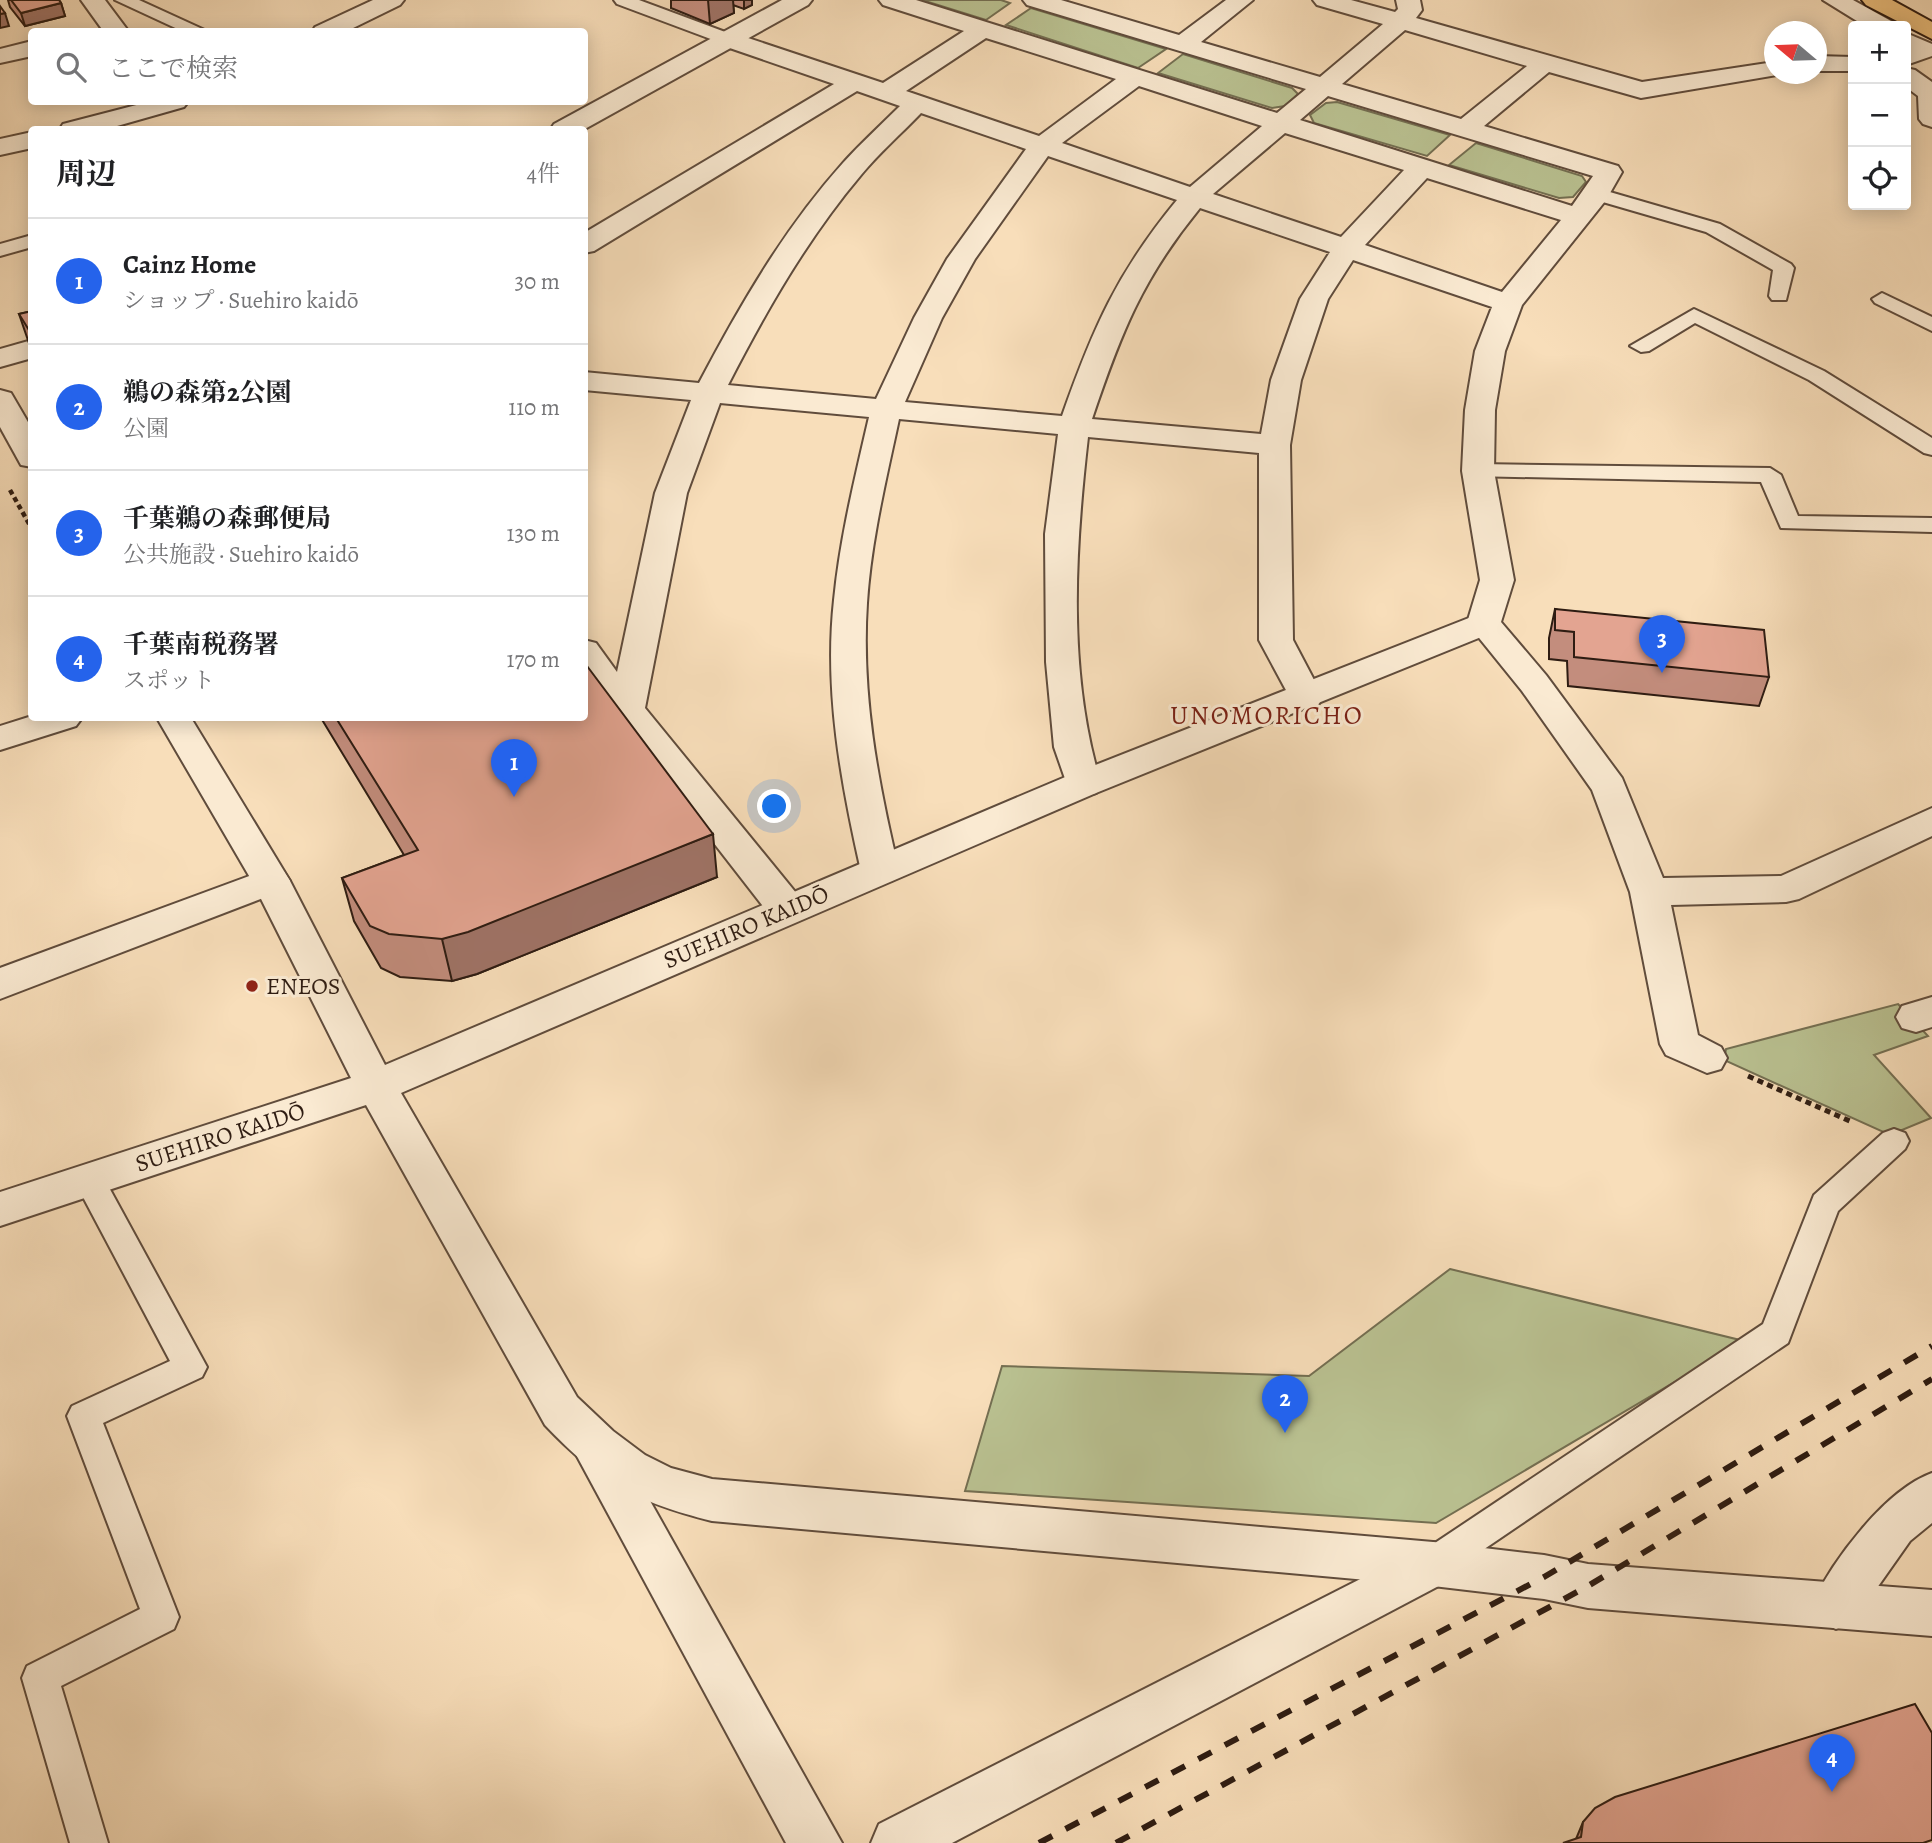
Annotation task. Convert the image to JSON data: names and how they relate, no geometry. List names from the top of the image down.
{
  "streets": {
    "street": ["SUEHIRO KAIDŌ"]
  },
  "districts": ["UNOMORICHO"],
  "places": ["ENEOS"],
  "north": "left",
  "page": {
    "map_buttons": ["+", "−"],
    "search": "ここで検索",
    "heading": ["周辺", "4件"],
    "list": [
      {
        "mark": "1",
        "name": "Cainz Home",
        "note": "ショップ · Suehiro kaidō",
        "value": "30 m"
      },
      {
        "mark": "2",
        "name": "鵜の森第2公園",
        "note": "公園",
        "value": "110 m"
      },
      {
        "mark": "3",
        "name": "千葉鵜の森郵便局",
        "note": "公共施設 · Suehiro kaidō",
        "value": "130 m"
      },
      {
        "mark": "4",
        "name": "千葉南税務署",
        "note": "スポット",
        "value": "170 m"
      }
    ],
    "pins": [
      "3",
      "1",
      "2",
      "4"
    ]
  }
}
